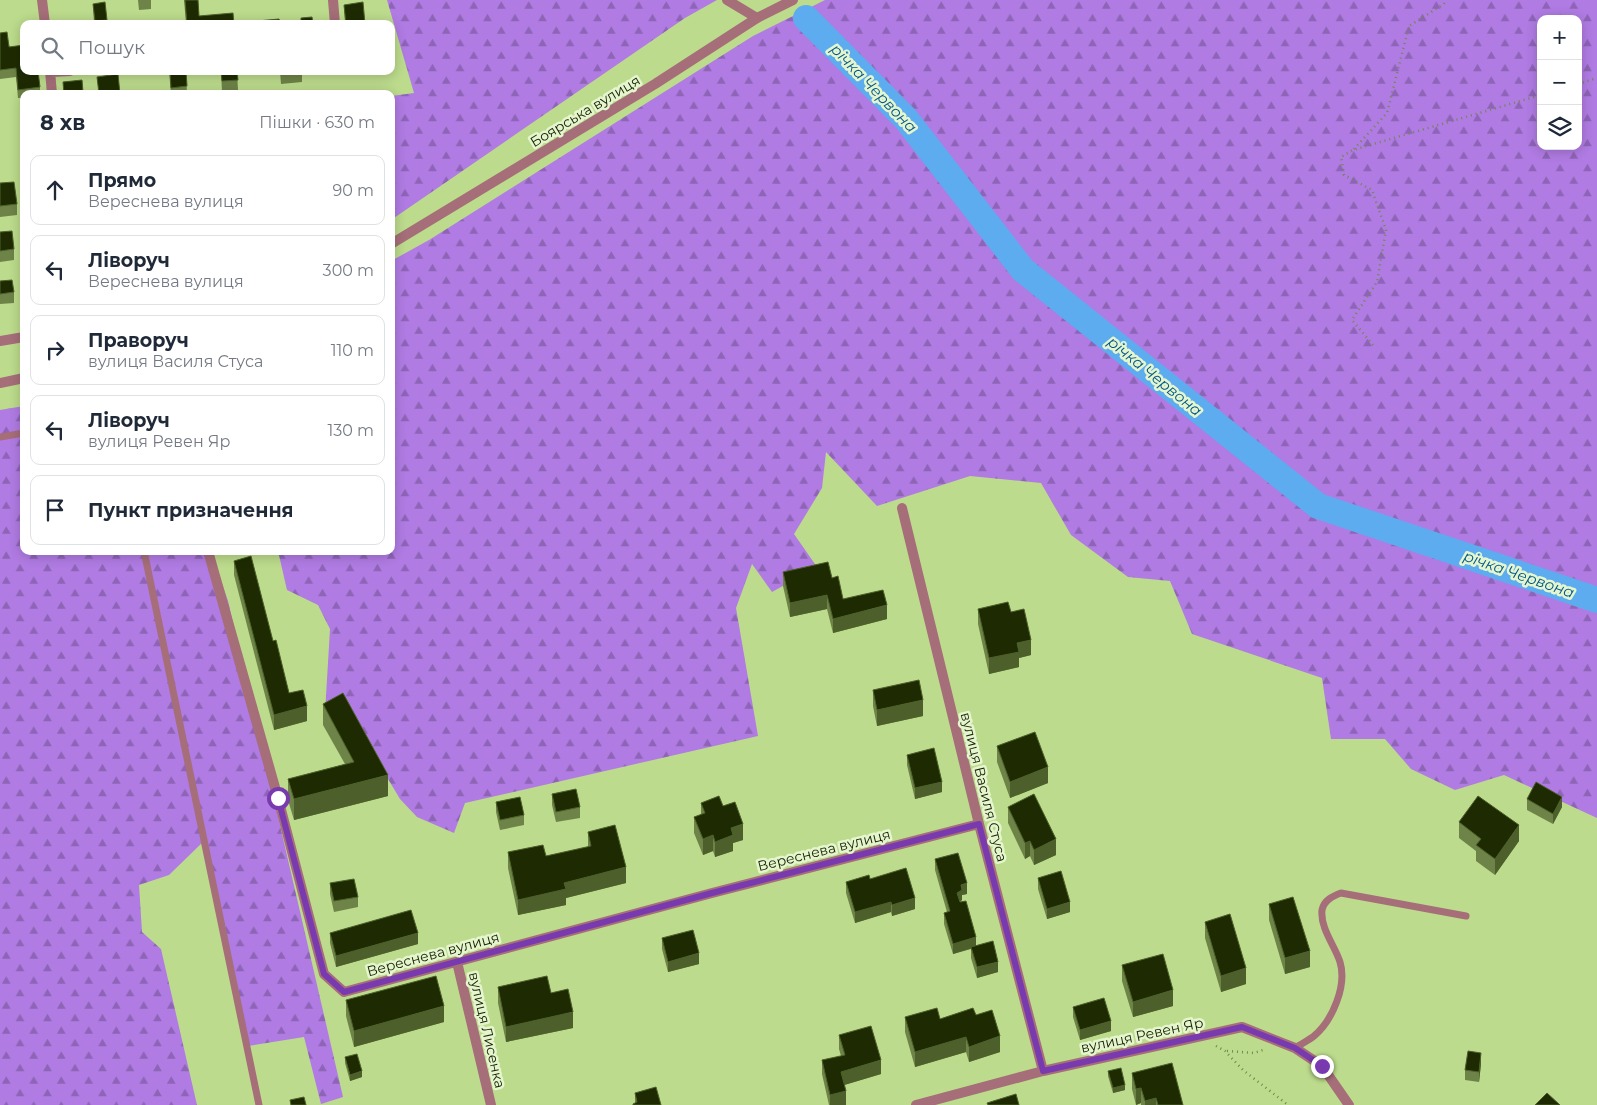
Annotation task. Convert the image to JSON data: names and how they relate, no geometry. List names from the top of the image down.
{
  "streets": {
    "street": [
      "Боярська вулиця",
      "вулиця Василя Стуса",
      "Вереснева вулиця",
      "вулиця Лисенка",
      "вулиця Ревен Яр"
    ]
  },
  "crossings": [
    ["вулиця Василя Стуса", "Вереснева вулиця"],
    ["вулиця Василя Стуса", "вулиця Ревен Яр"],
    ["Вереснева вулиця", "вулиця Лисенка"]
  ],
  "water": ["річка Червона"],
  "page": {
    "map_buttons": ["+", "−"],
    "search": "Пошук",
    "heading": ["8 хв", "Пішки · 630 m"],
    "list": [
      ["Прямо", "Вереснева вулиця", "90 m"],
      ["Ліворуч", "Вереснева вулиця", "300 m"],
      ["Праворуч", "вулиця Василя Стуса", "110 m"],
      ["Ліворуч", "вулиця Ревен Яр", "130 m"],
      "Пункт призначення"
    ]
  }
}
